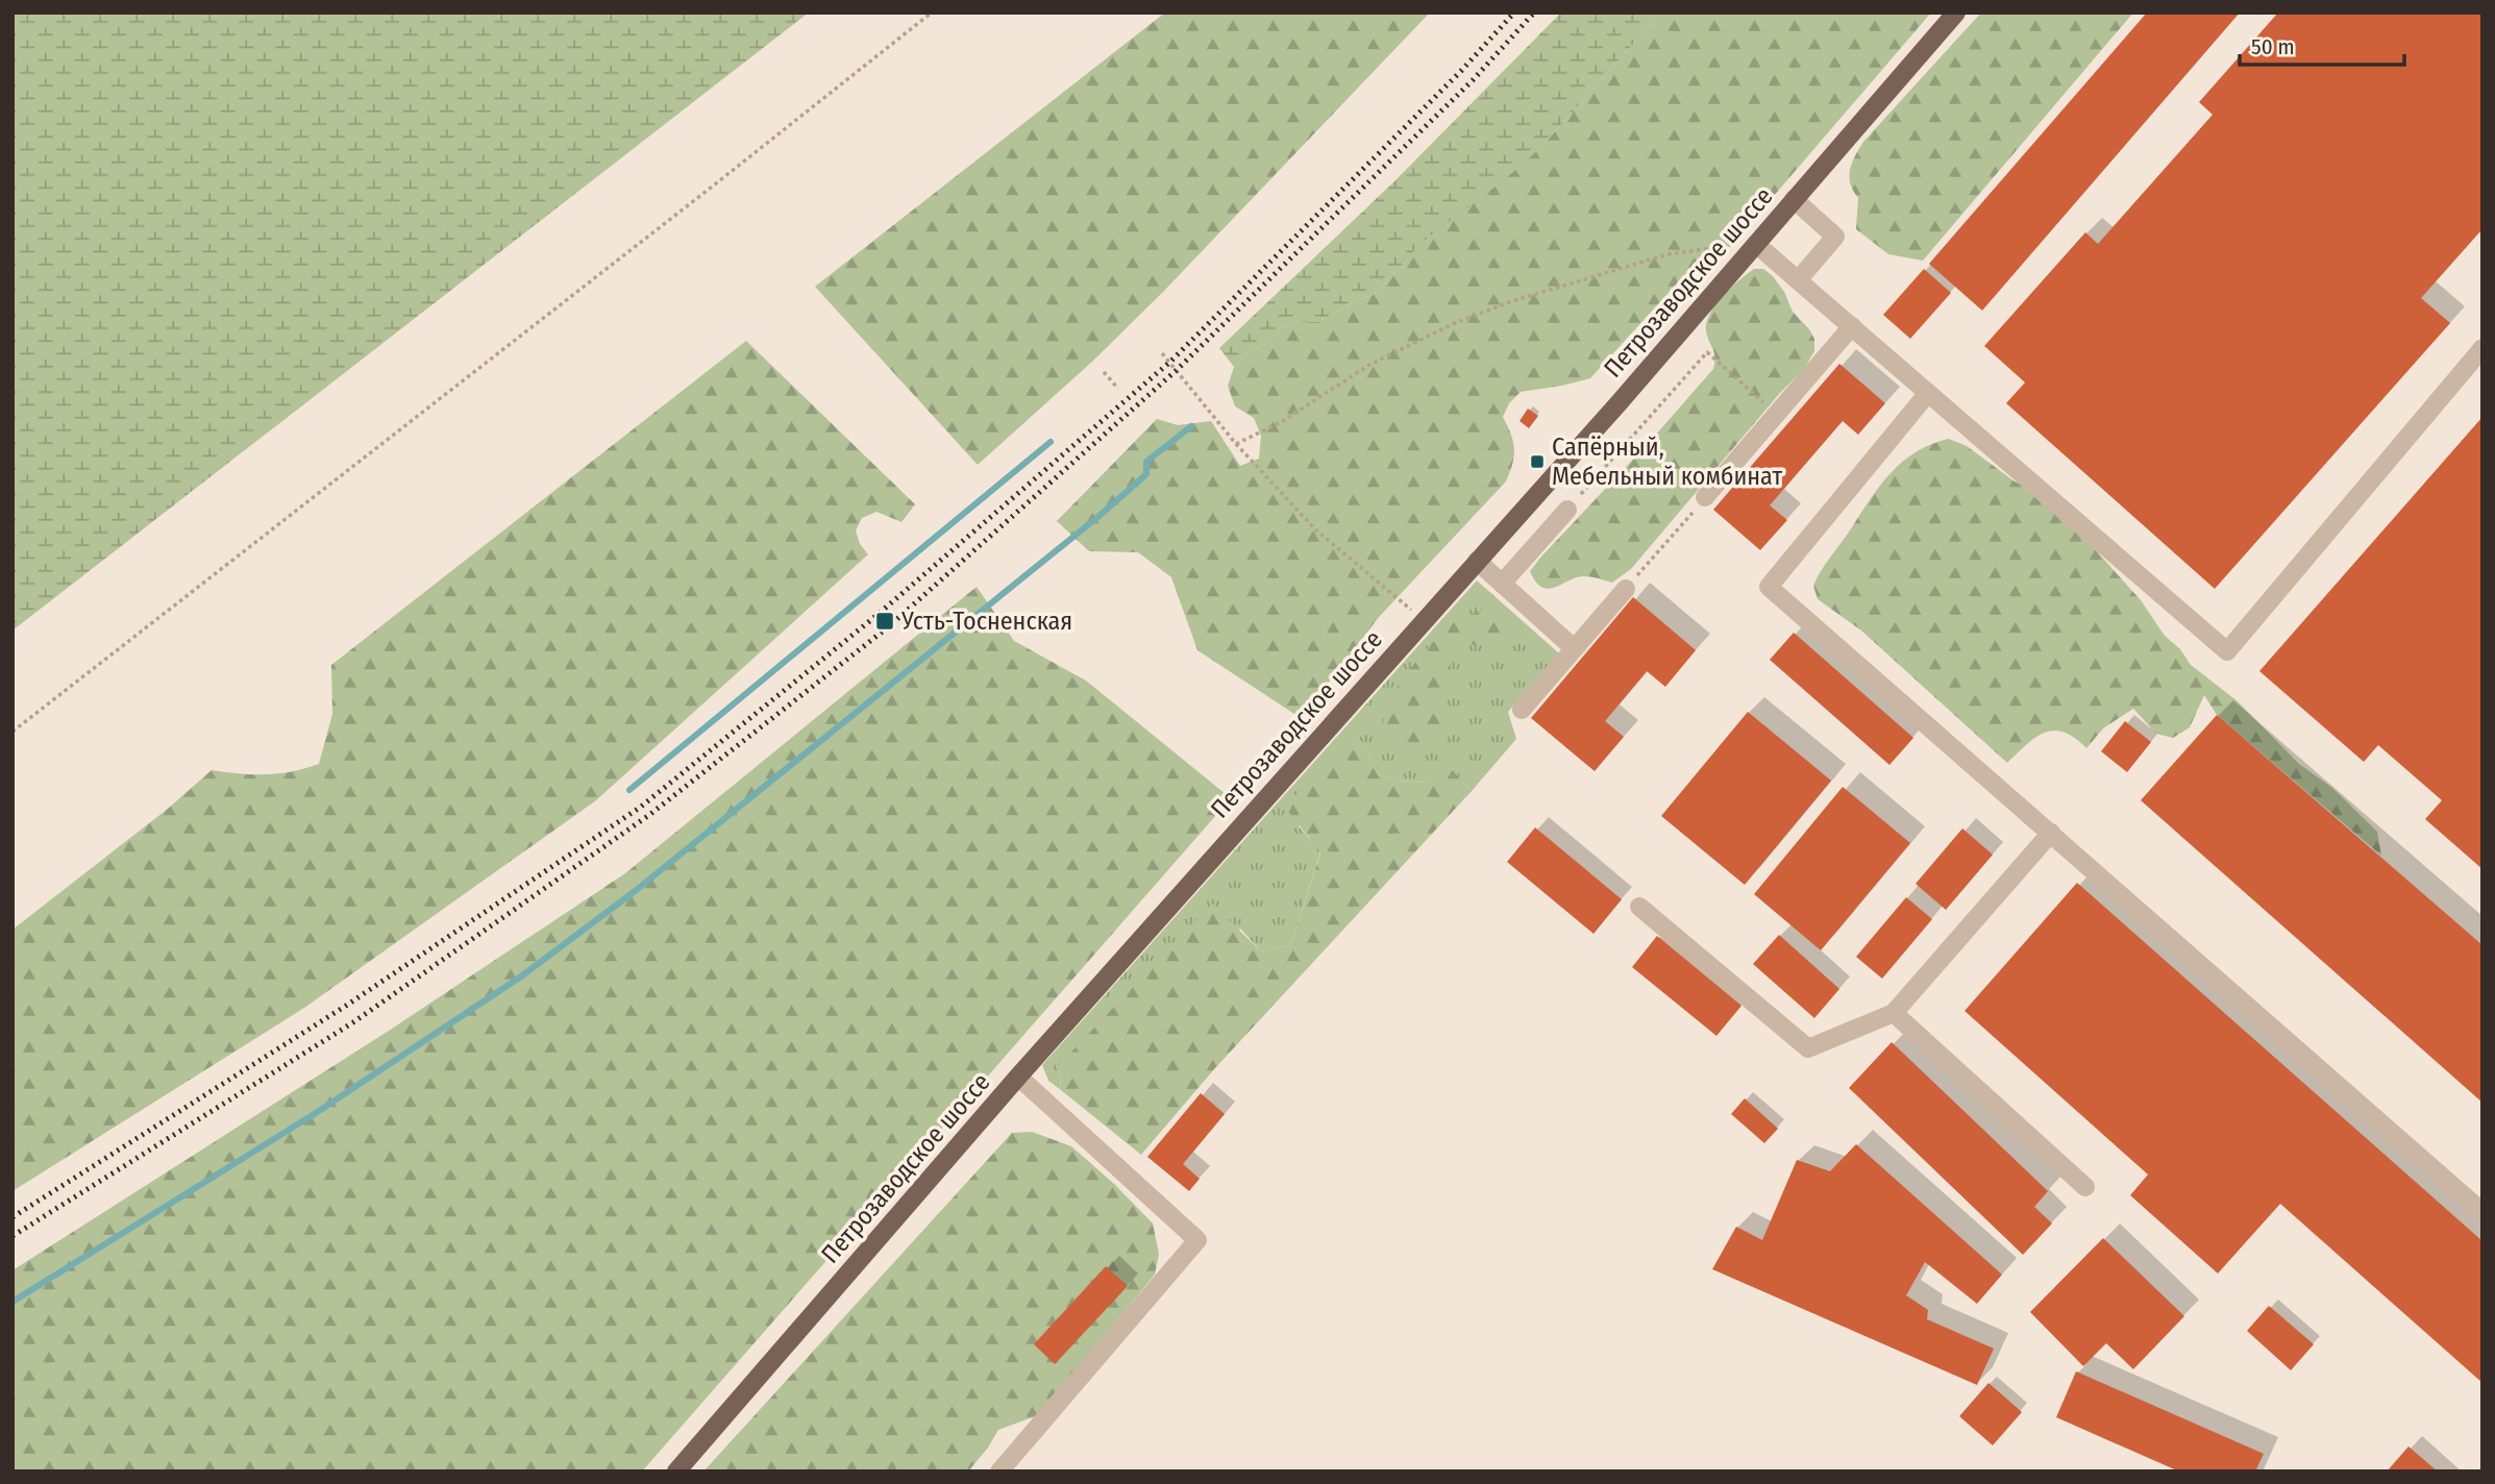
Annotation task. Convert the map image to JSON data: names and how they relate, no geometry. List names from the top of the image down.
{
  "streets": {
    "main road": ["Петрозаводское шоссе"]
  },
  "places": {
    "transit": ["Сапёрный, Мебельный комбинат", "Усть-Тосненская"]
  },
  "scale_bar": "50 m"
}
